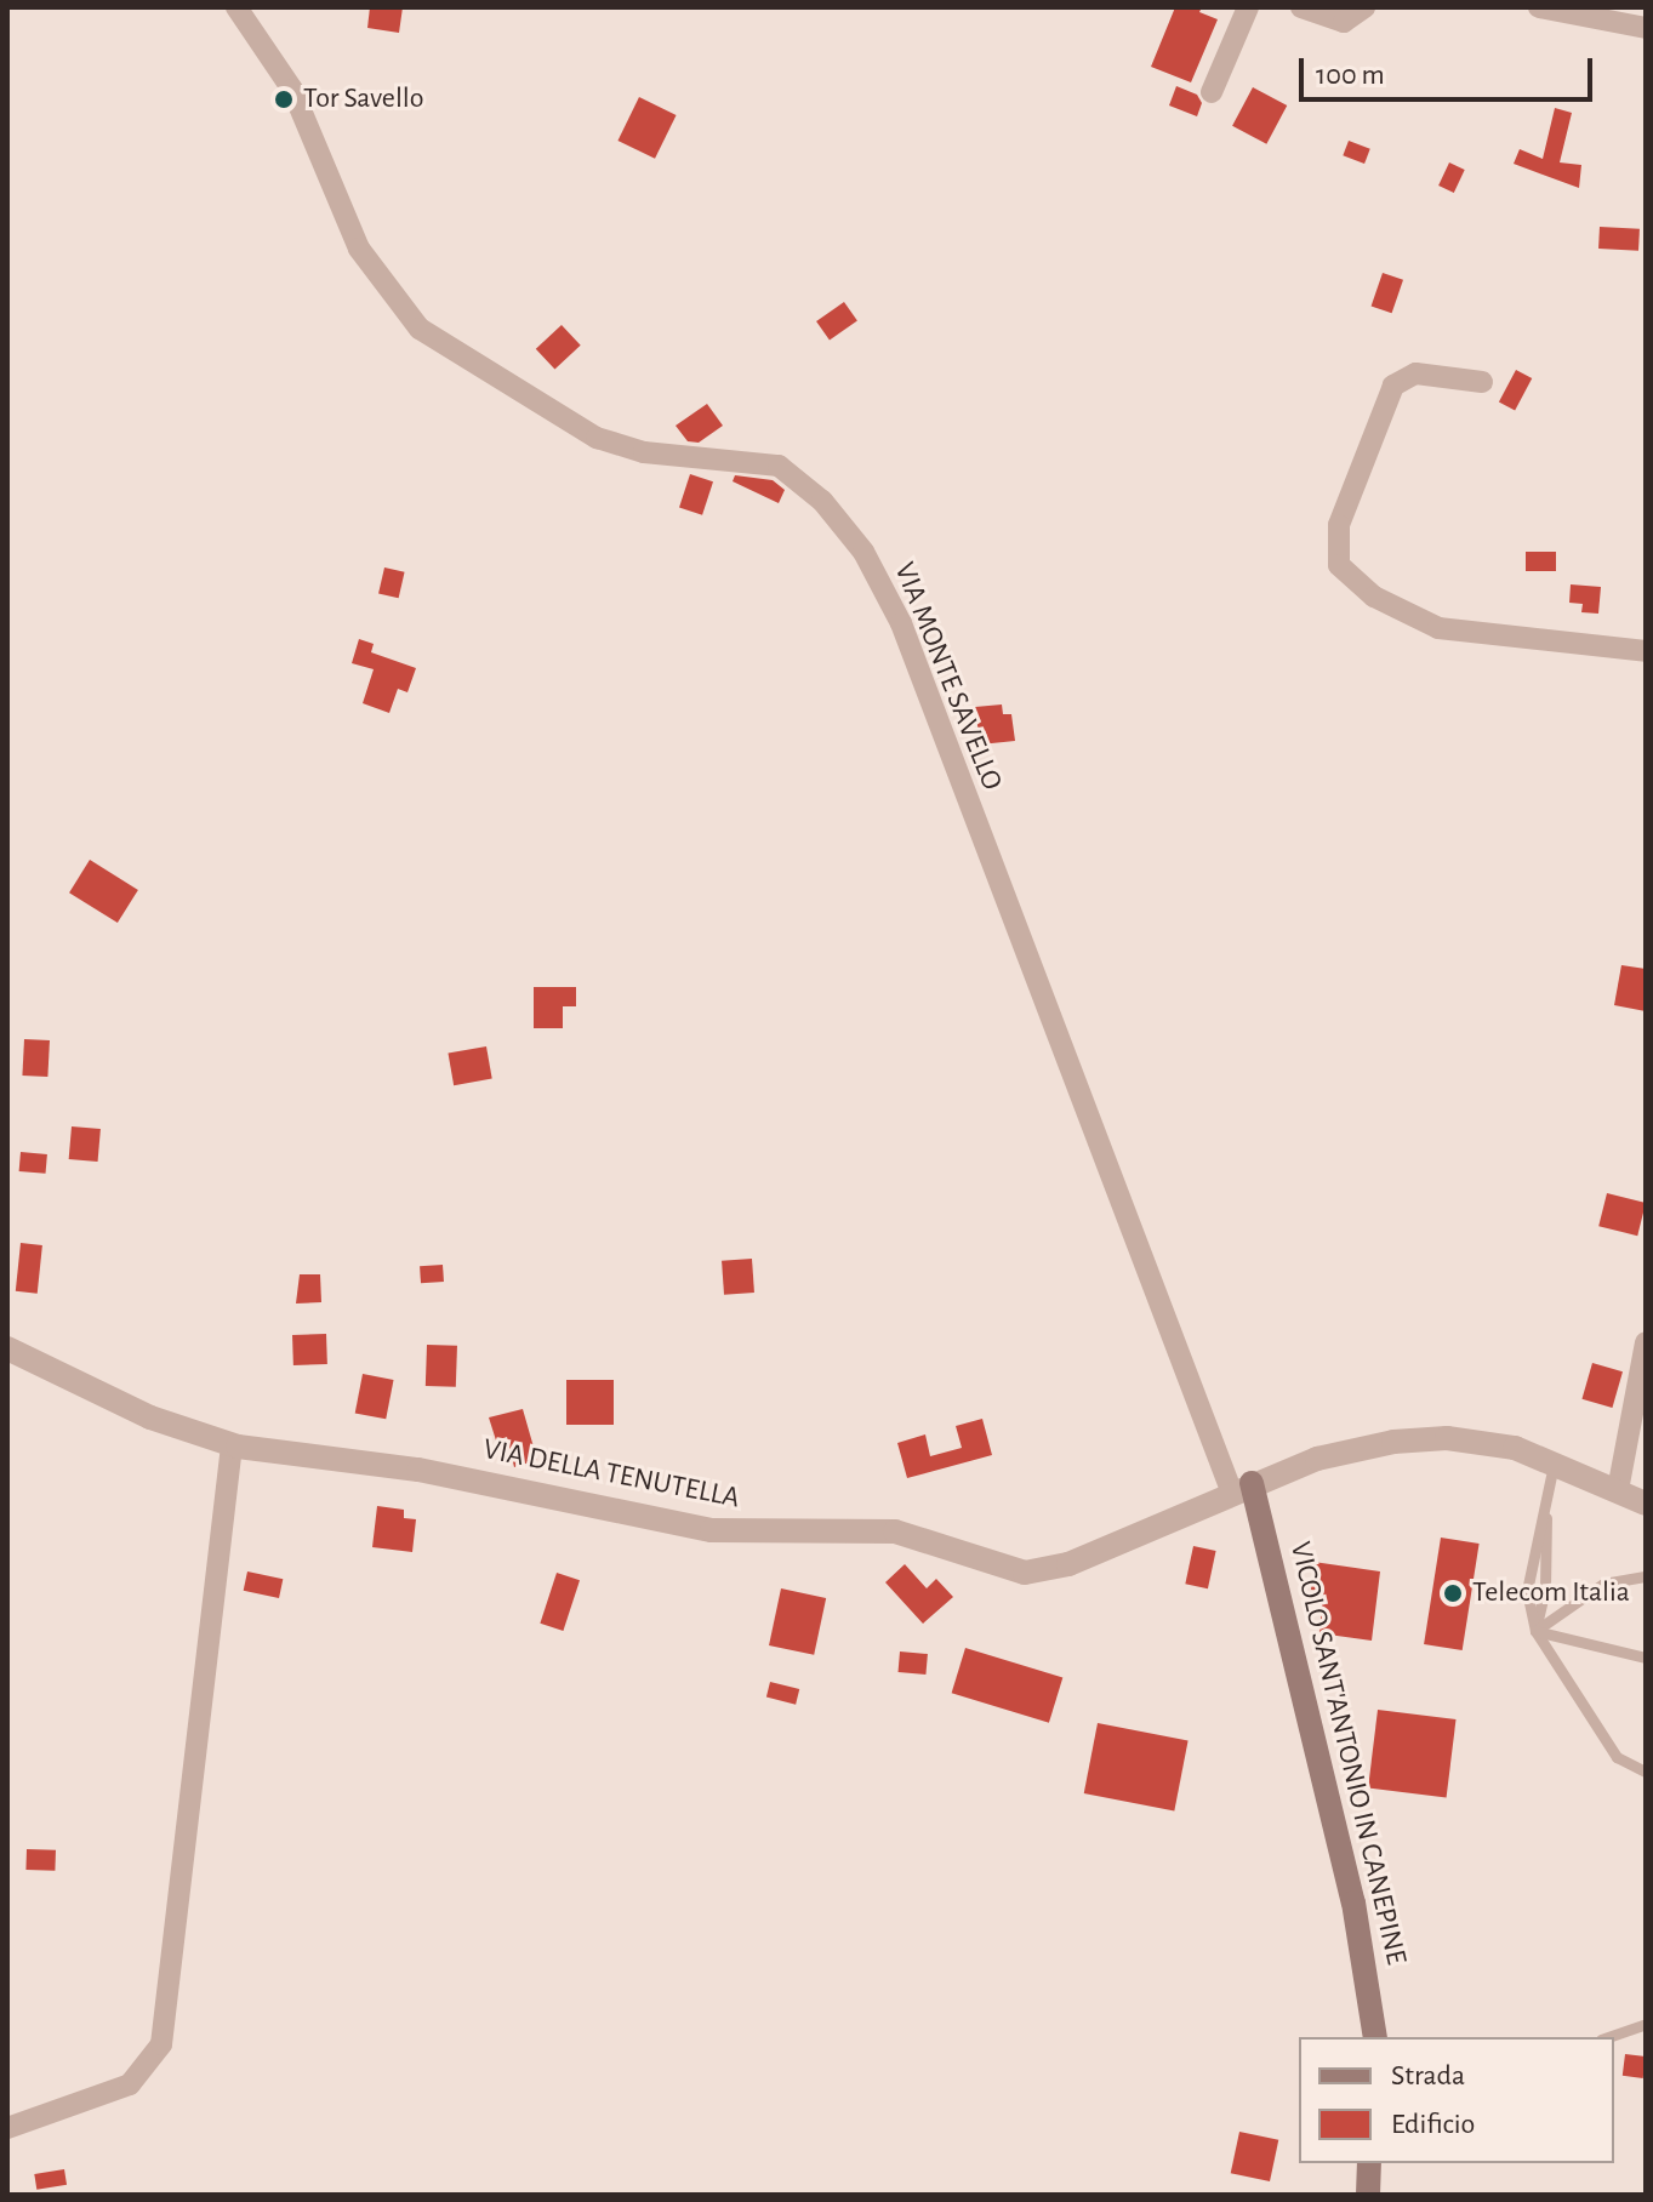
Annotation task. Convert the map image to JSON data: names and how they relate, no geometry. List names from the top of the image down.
{
  "streets": {
    "main road": ["VICOLO SANT'ANTONIO IN CANEPINE"],
    "street": ["VIA MONTE SAVELLO", "VIA DELLA TENUTELLA"]
  },
  "crossings": [
    ["VIA MONTE SAVELLO", "VIA DELLA TENUTELLA"],
    ["VIA MONTE SAVELLO", "VICOLO SANT'ANTONIO IN CANEPINE"],
    ["VIA DELLA TENUTELLA", "VICOLO SANT'ANTONIO IN CANEPINE"]
  ],
  "places": ["Tor Savello", "Telecom Italia"],
  "legend": ["Strada", "Edificio"],
  "scale_bar": "100 m"
}
